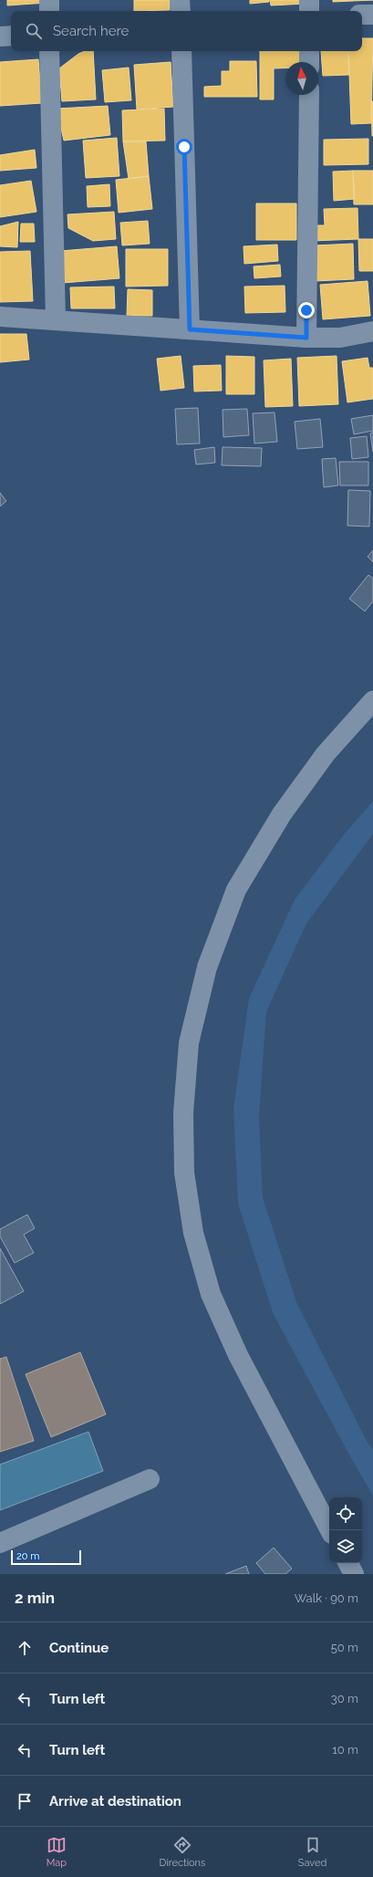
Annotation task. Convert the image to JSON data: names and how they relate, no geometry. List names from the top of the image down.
{
  "scale_bar": "20 m",
  "north": "top",
  "page": {
    "search": "Search here",
    "scale": "20 m",
    "heading": ["2 min", "Walk · 90 m"],
    "list": [
      ["Continue", "50 m"],
      ["Turn left", "30 m"],
      ["Turn left", "10 m"],
      "Arrive at destination"
    ],
    "nav": ["Map", "Directions", "Saved"]
  }
}
